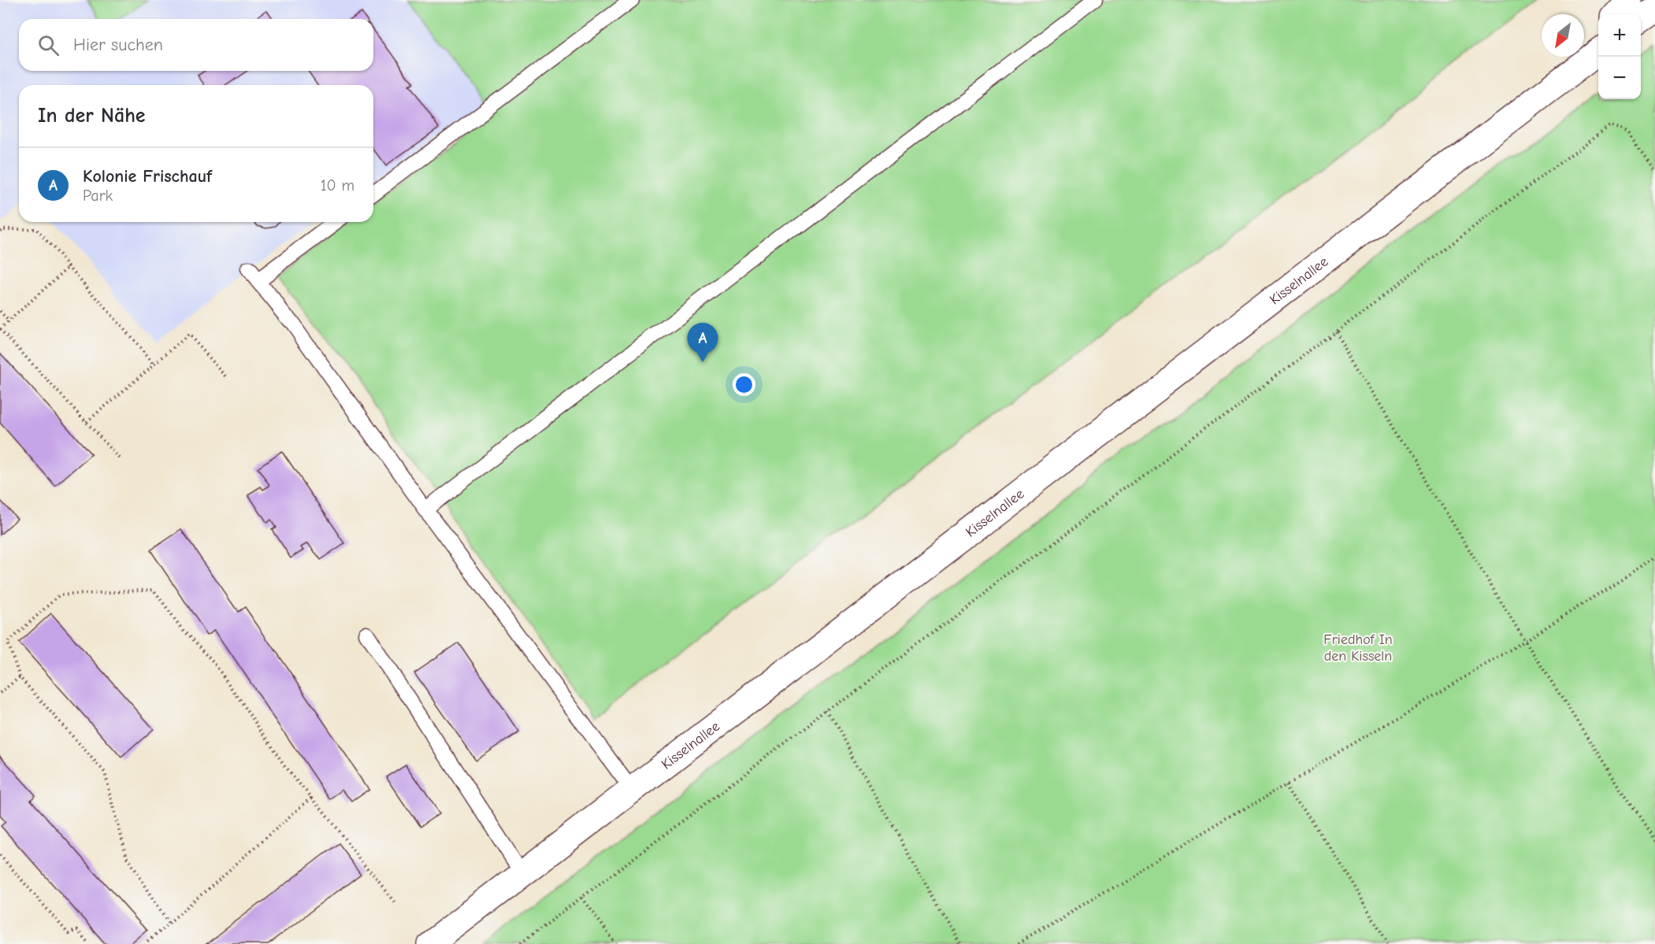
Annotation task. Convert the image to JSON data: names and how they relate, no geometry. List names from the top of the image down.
{
  "streets": {
    "street": ["Kisselnallee"]
  },
  "parks": ["Friedhof In den Kisseln"],
  "north": "bottom left",
  "page": {
    "map_buttons": ["+", "−"],
    "search": "Hier suchen",
    "heading": "In der Nähe",
    "list": [
      {
        "mark": "A",
        "name": "Kolonie Frischauf",
        "note": "Park",
        "value": "10 m"
      }
    ],
    "pins": "A"
  }
}
